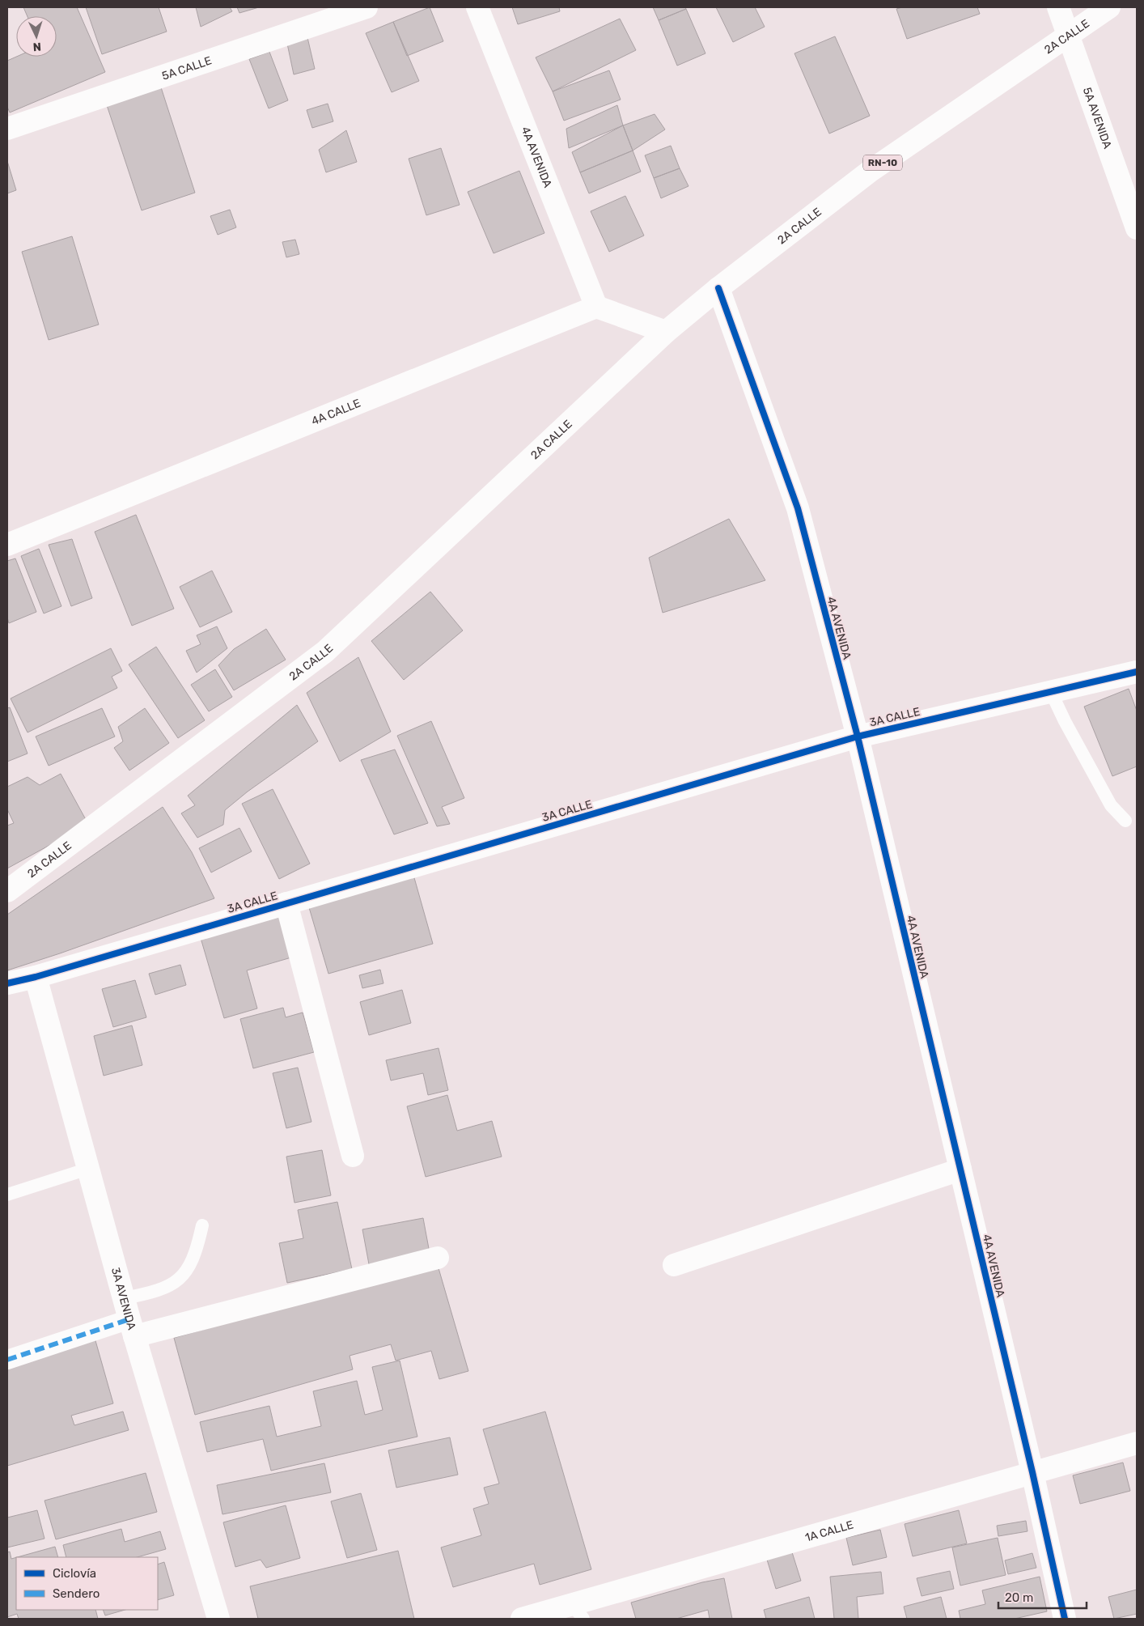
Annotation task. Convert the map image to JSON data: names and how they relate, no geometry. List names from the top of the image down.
{
  "streets": {
    "street": [
      "2A CALLE",
      "5A CALLE",
      "5A AVENIDA",
      "4A AVENIDA",
      "RN-10",
      "4A CALLE",
      "3A CALLE",
      "3A AVENIDA",
      "1A CALLE"
    ]
  },
  "crossings": [
    ["2A CALLE", "5A AVENIDA"],
    ["2A CALLE", "4A AVENIDA"],
    ["4A AVENIDA", "4A CALLE"],
    ["4A AVENIDA", "3A CALLE"],
    ["4A AVENIDA", "1A CALLE"],
    ["3A CALLE", "3A AVENIDA"]
  ],
  "legend": ["Ciclovía", "Sendero"],
  "scale_bar": "20 m",
  "north": "bottom"
}
